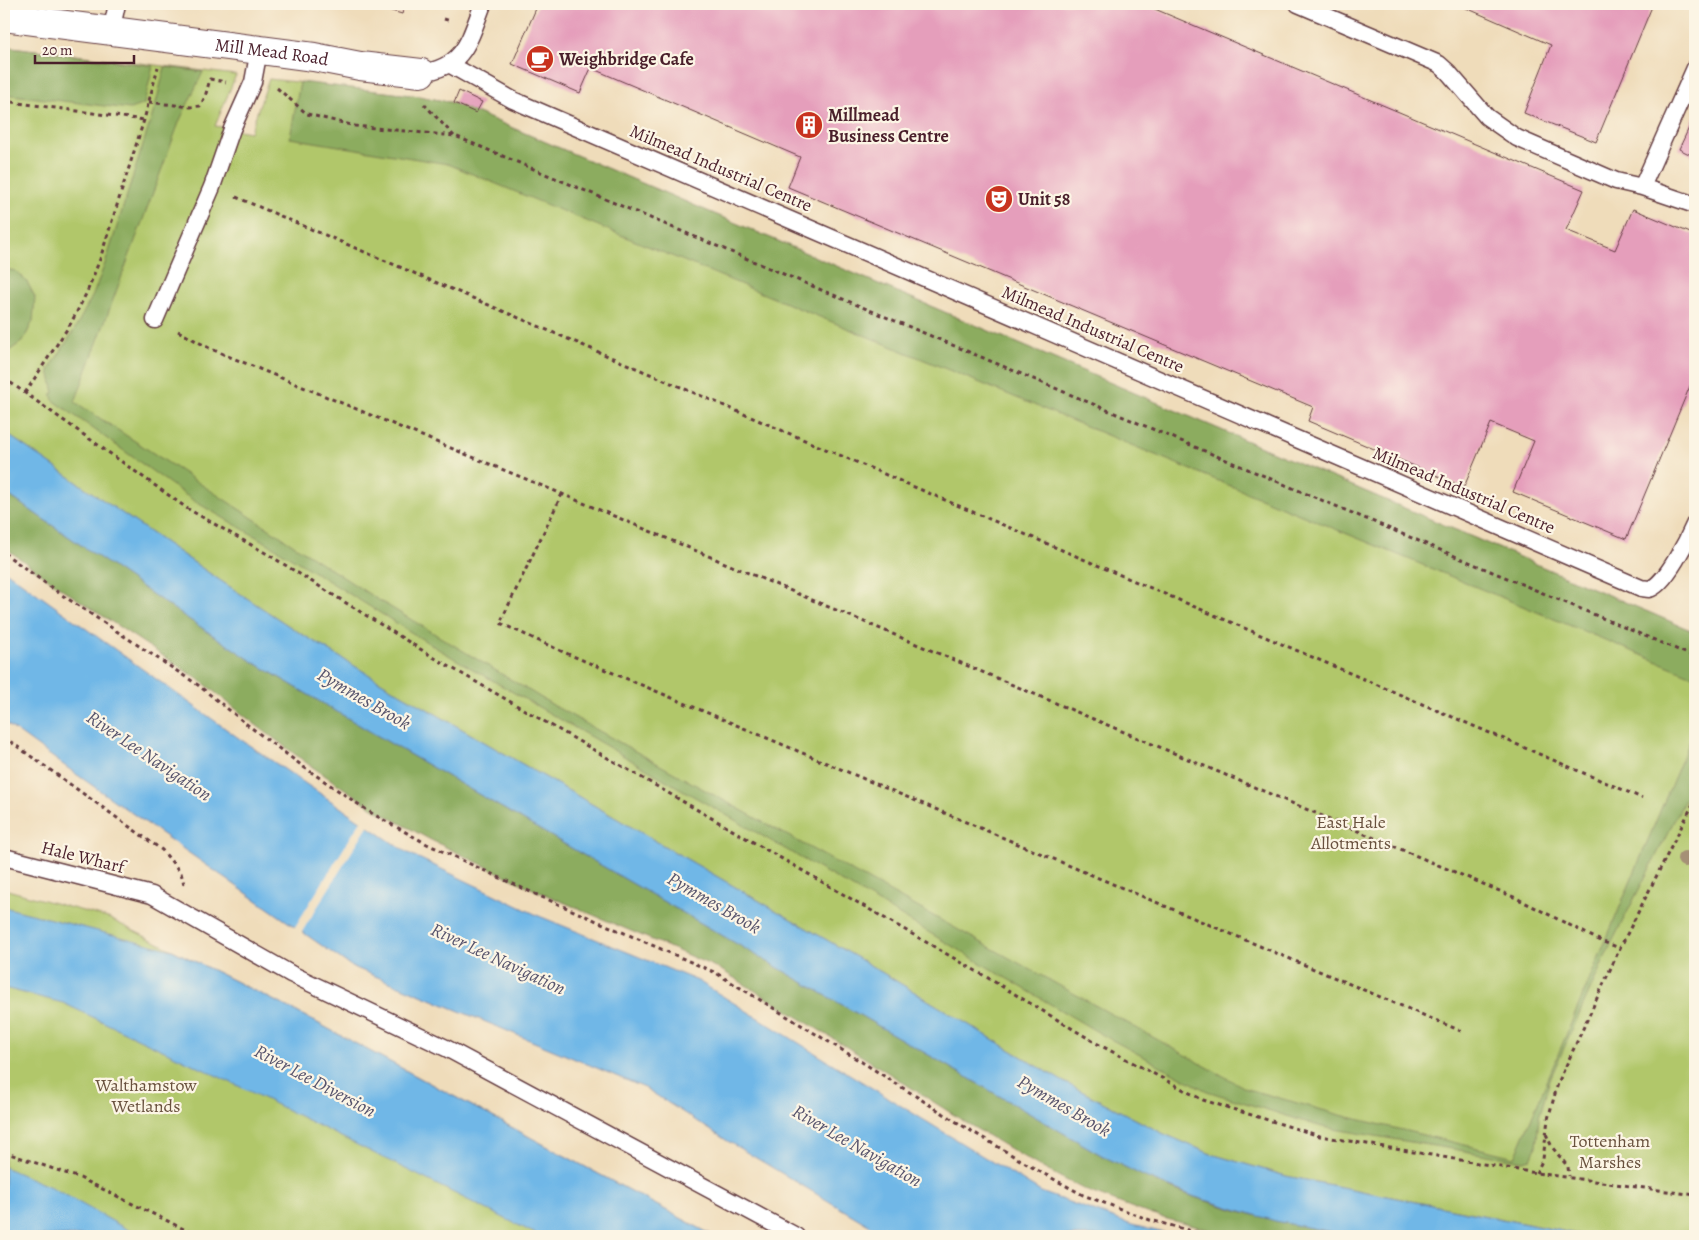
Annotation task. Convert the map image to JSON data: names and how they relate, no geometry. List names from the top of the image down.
{
  "streets": {
    "street": ["Mill Mead Road"],
    "lane": ["Milmead Industrial Centre", "Hale Wharf"]
  },
  "water": ["Pymmes Brook", "River Lee Navigation", "River Lee Diversion"],
  "parks": ["East Hale Allotments", "Walthamstow Wetlands", "Tottenham Marshes"],
  "places": {
    "cafe": ["Weighbridge Cafe"],
    "building": ["Millmead Business Centre"],
    "theatre": ["Unit 58"]
  },
  "scale_bar": "20 m"
}
